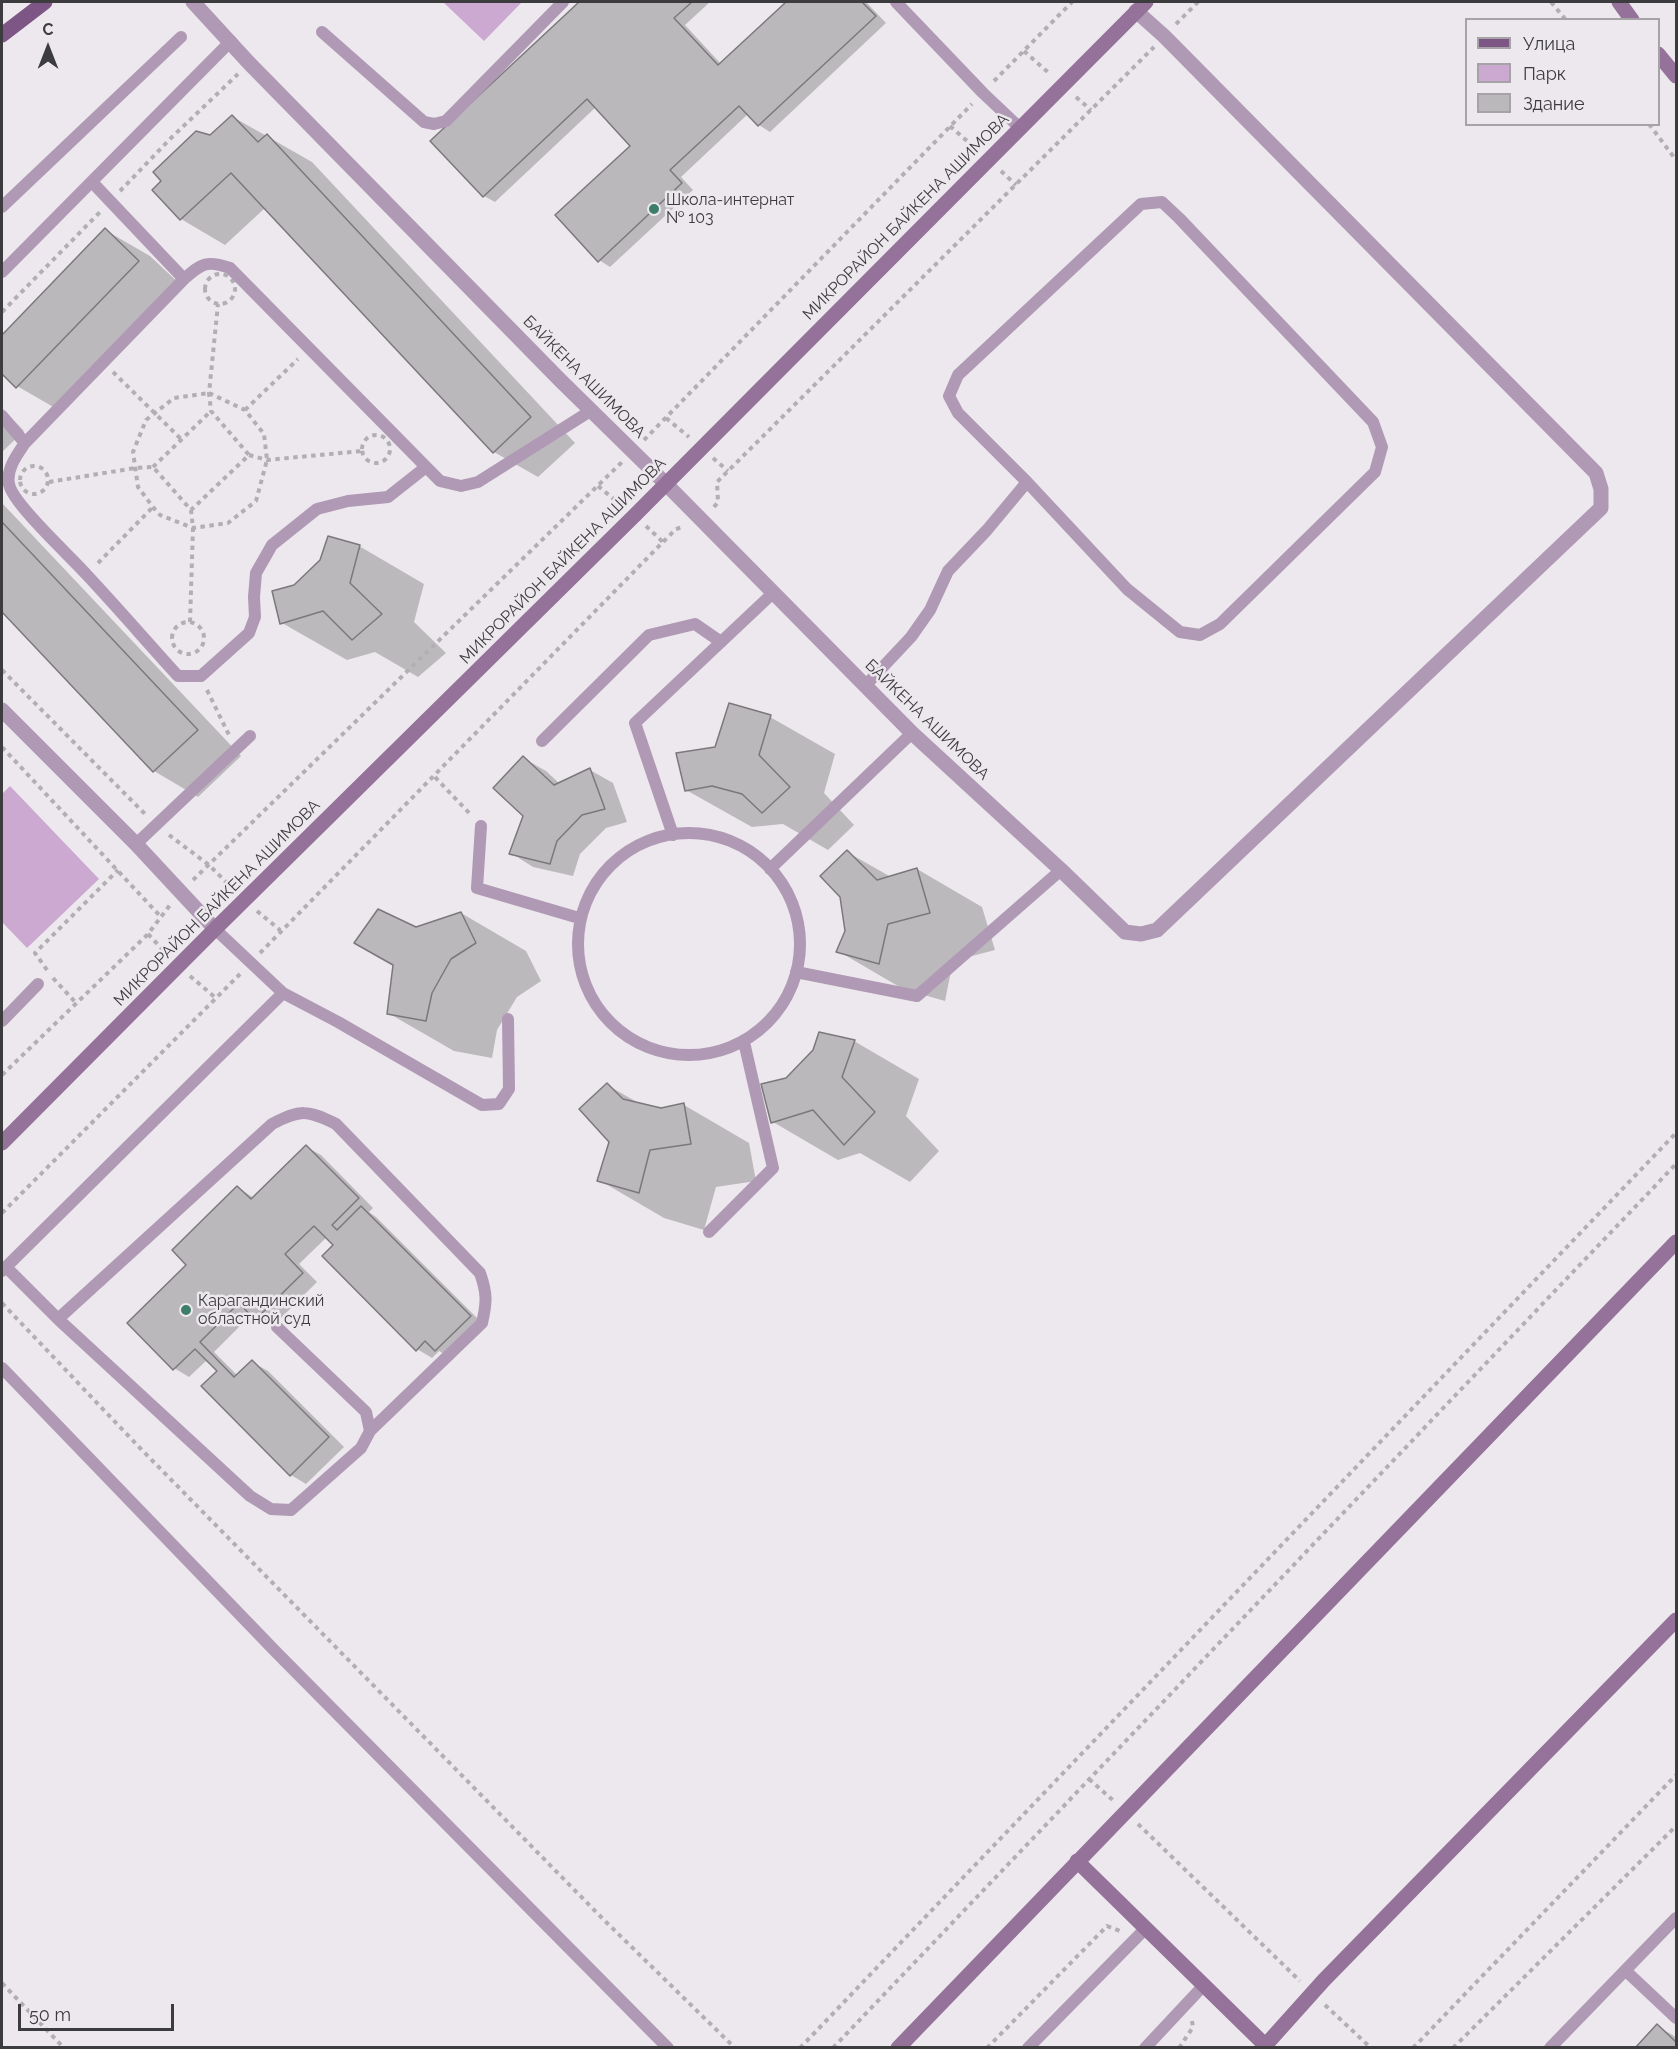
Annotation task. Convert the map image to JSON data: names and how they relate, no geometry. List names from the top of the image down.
{
  "streets": {
    "main road": ["МИКРОРАЙОН БАЙКЕНА АШИМОВА"],
    "street": ["БАЙКЕНА АШИМОВА"]
  },
  "crossings": [
    ["МИКРОРАЙОН БАЙКЕНА АШИМОВА", "БАЙКЕНА АШИМОВА"]
  ],
  "places": ["Школа-интернат № 103", "Карагандинский областной суд"],
  "legend": ["Улица", "Парк", "Здание"],
  "scale_bar": "50 m",
  "north": "top"
}
